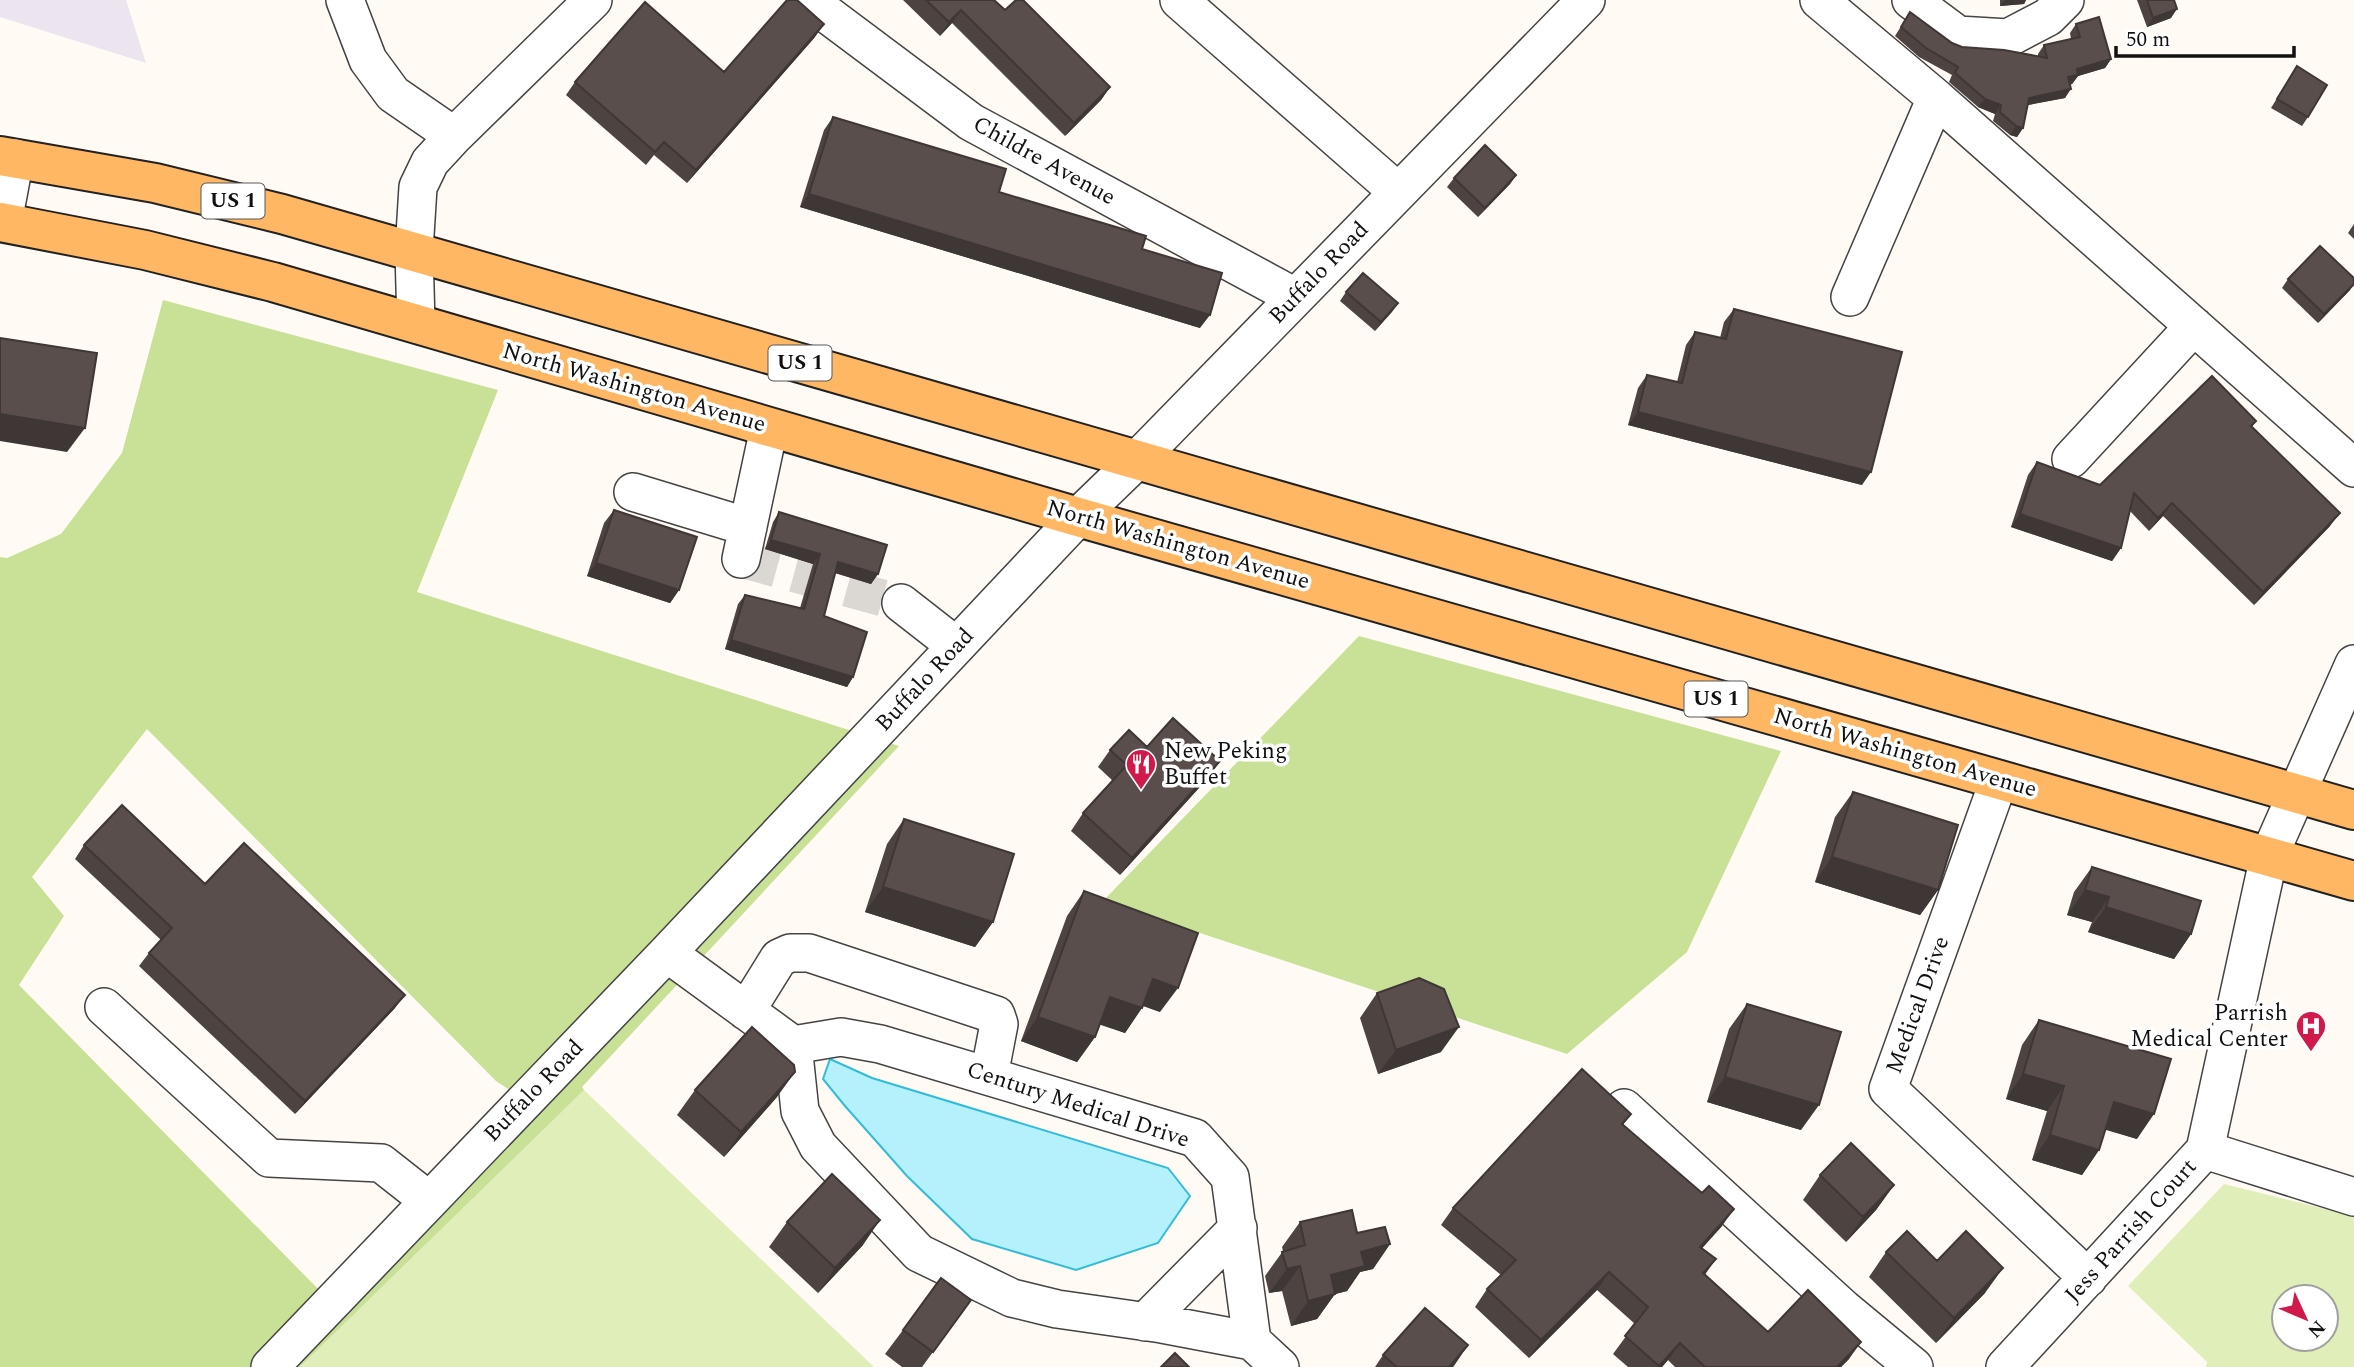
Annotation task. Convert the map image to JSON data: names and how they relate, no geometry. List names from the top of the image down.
{
  "streets": {
    "main road": ["US 1", "North Washington Avenue"],
    "street": [
      "Childre Avenue",
      "Buffalo Road",
      "Medical Drive",
      "Century Medical Drive",
      "Jess Parrish Court"
    ]
  },
  "crossings": [
    ["Childre Avenue", "Buffalo Road"],
    ["US 1", "Buffalo Road"],
    ["US 1", "Jess Parrish Court"],
    ["Buffalo Road", "North Washington Avenue"],
    ["North Washington Avenue", "Medical Drive"],
    ["North Washington Avenue", "Jess Parrish Court"],
    ["Medical Drive", "Jess Parrish Court"]
  ],
  "places": {
    "restaurant": ["New Peking Buffet"],
    "hospital": ["Parrish Medical Center"]
  },
  "scale_bar": "50 m",
  "north": "bottom right"
}
